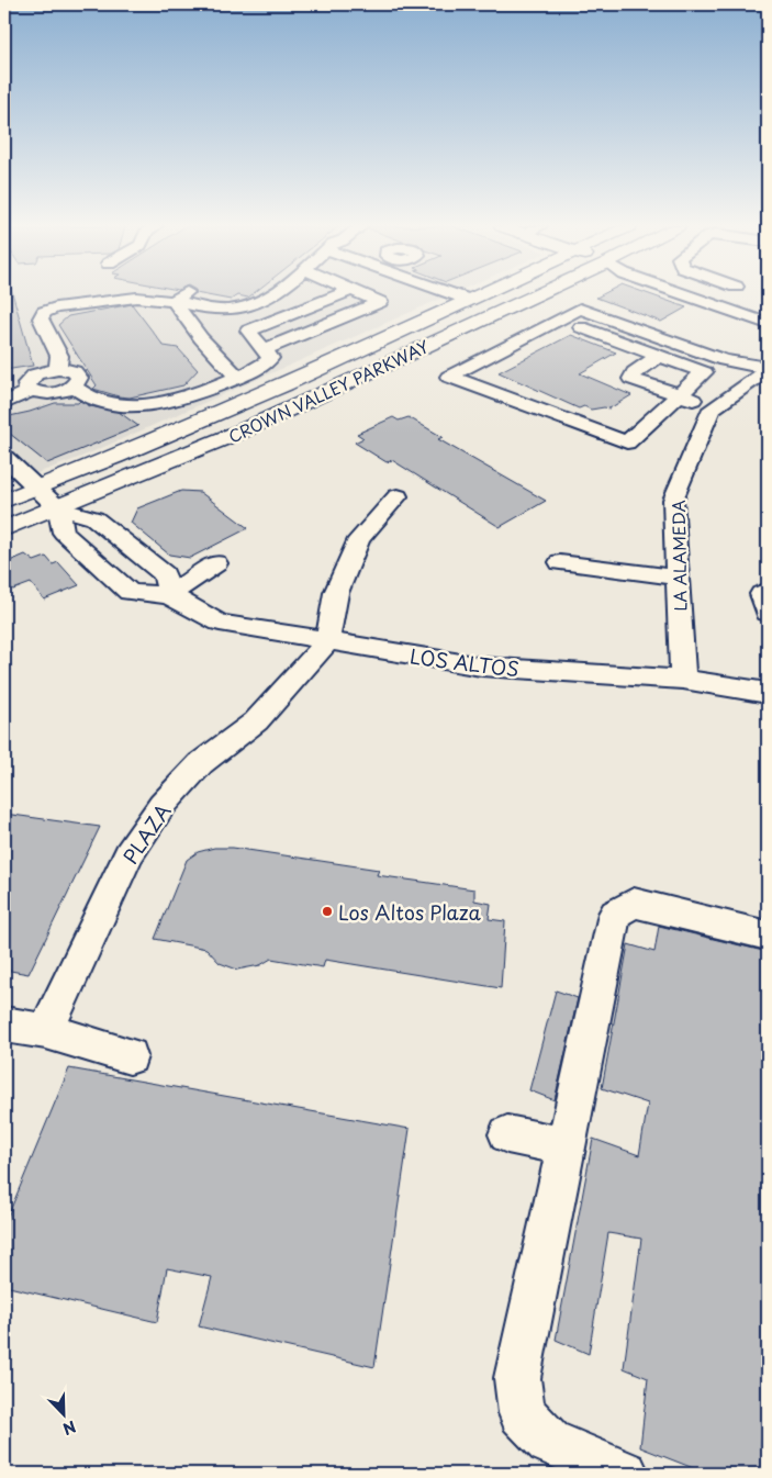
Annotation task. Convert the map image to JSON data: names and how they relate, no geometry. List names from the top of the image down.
{
  "streets": {
    "main road": ["CROWN VALLEY PARKWAY"],
    "street": ["LA ALAMEDA", "LOS ALTOS", "PLAZA"]
  },
  "crossings": [
    ["CROWN VALLEY PARKWAY", "LOS ALTOS"],
    ["LA ALAMEDA", "LOS ALTOS"],
    ["LOS ALTOS", "PLAZA"]
  ],
  "places": ["Los Altos Plaza"],
  "north": "bottom right"
}
